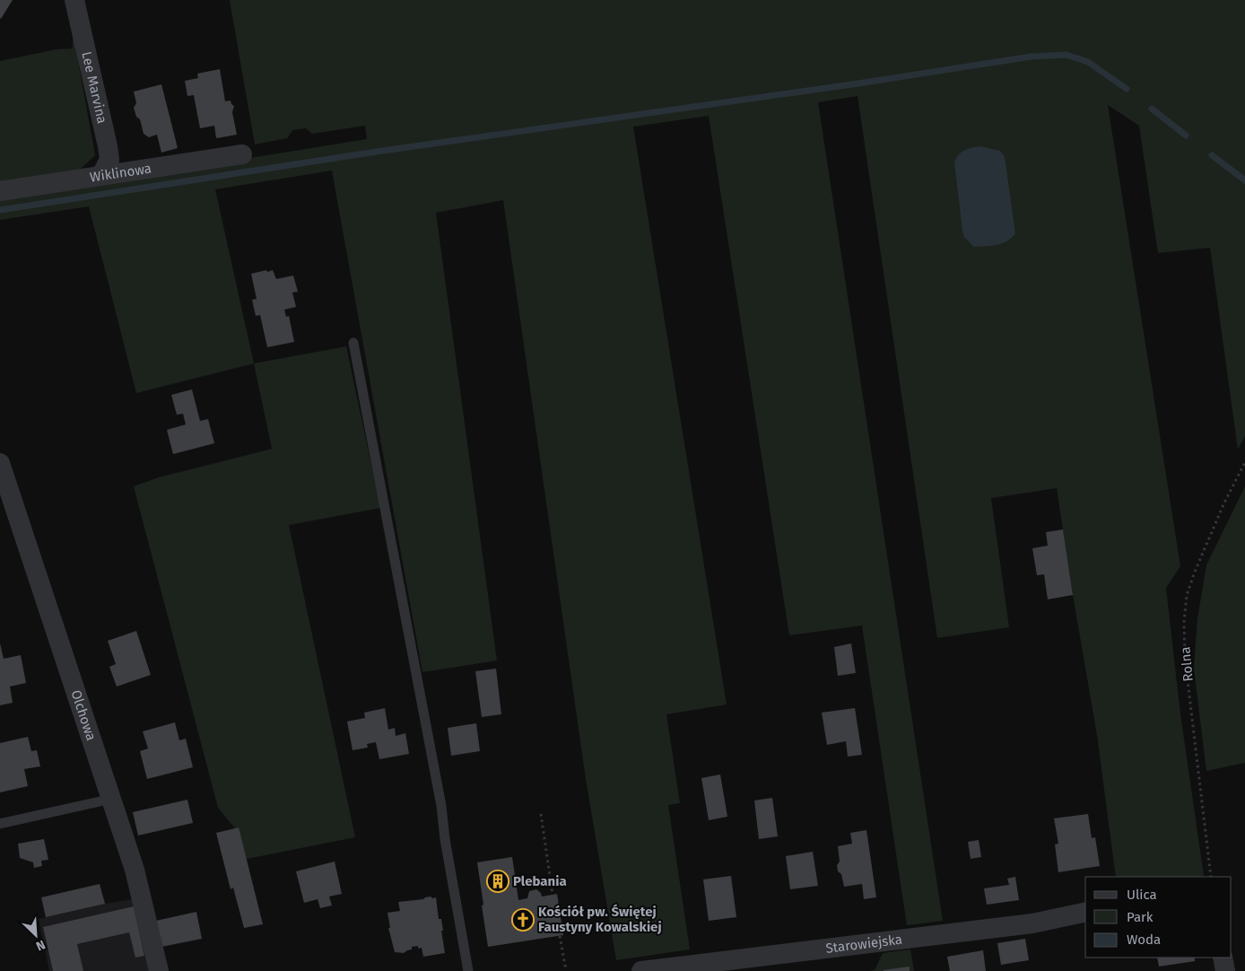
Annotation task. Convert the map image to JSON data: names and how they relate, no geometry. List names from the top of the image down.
{
  "streets": {
    "street": [
      "Lee Marvina",
      "Wiklinowa",
      "Olchowa",
      "Starowiejska"
    ],
    "path": ["Rolna"]
  },
  "crossings": [
    ["Lee Marvina", "Wiklinowa"]
  ],
  "places": {
    "building": ["Plebania"],
    "church": ["Kościół pw. Świętej Faustyny Kowalskiej"]
  },
  "legend": ["Ulica", "Park", "Woda"],
  "north": "bottom right"
}
